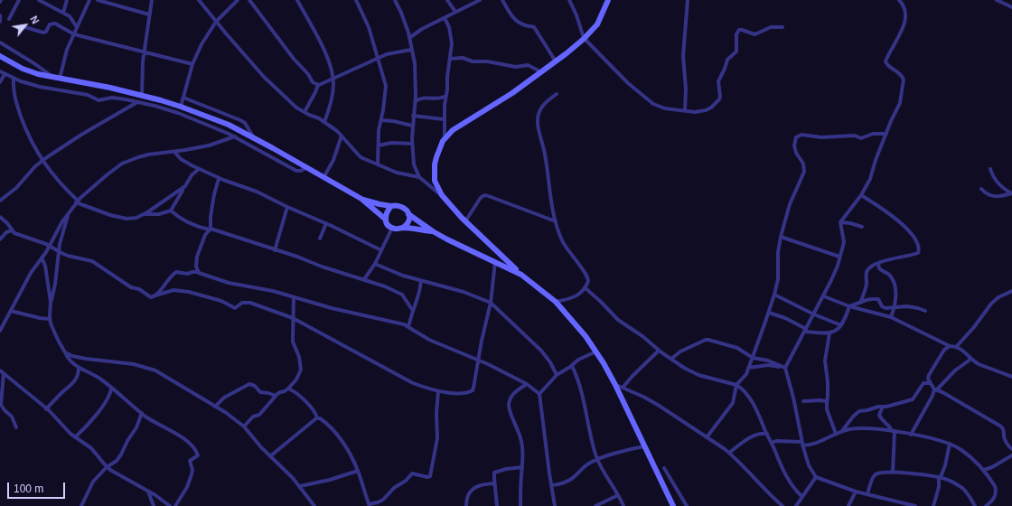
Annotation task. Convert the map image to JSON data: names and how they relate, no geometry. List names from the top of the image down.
{
  "scale_bar": "100 m",
  "north": "top right"
}
